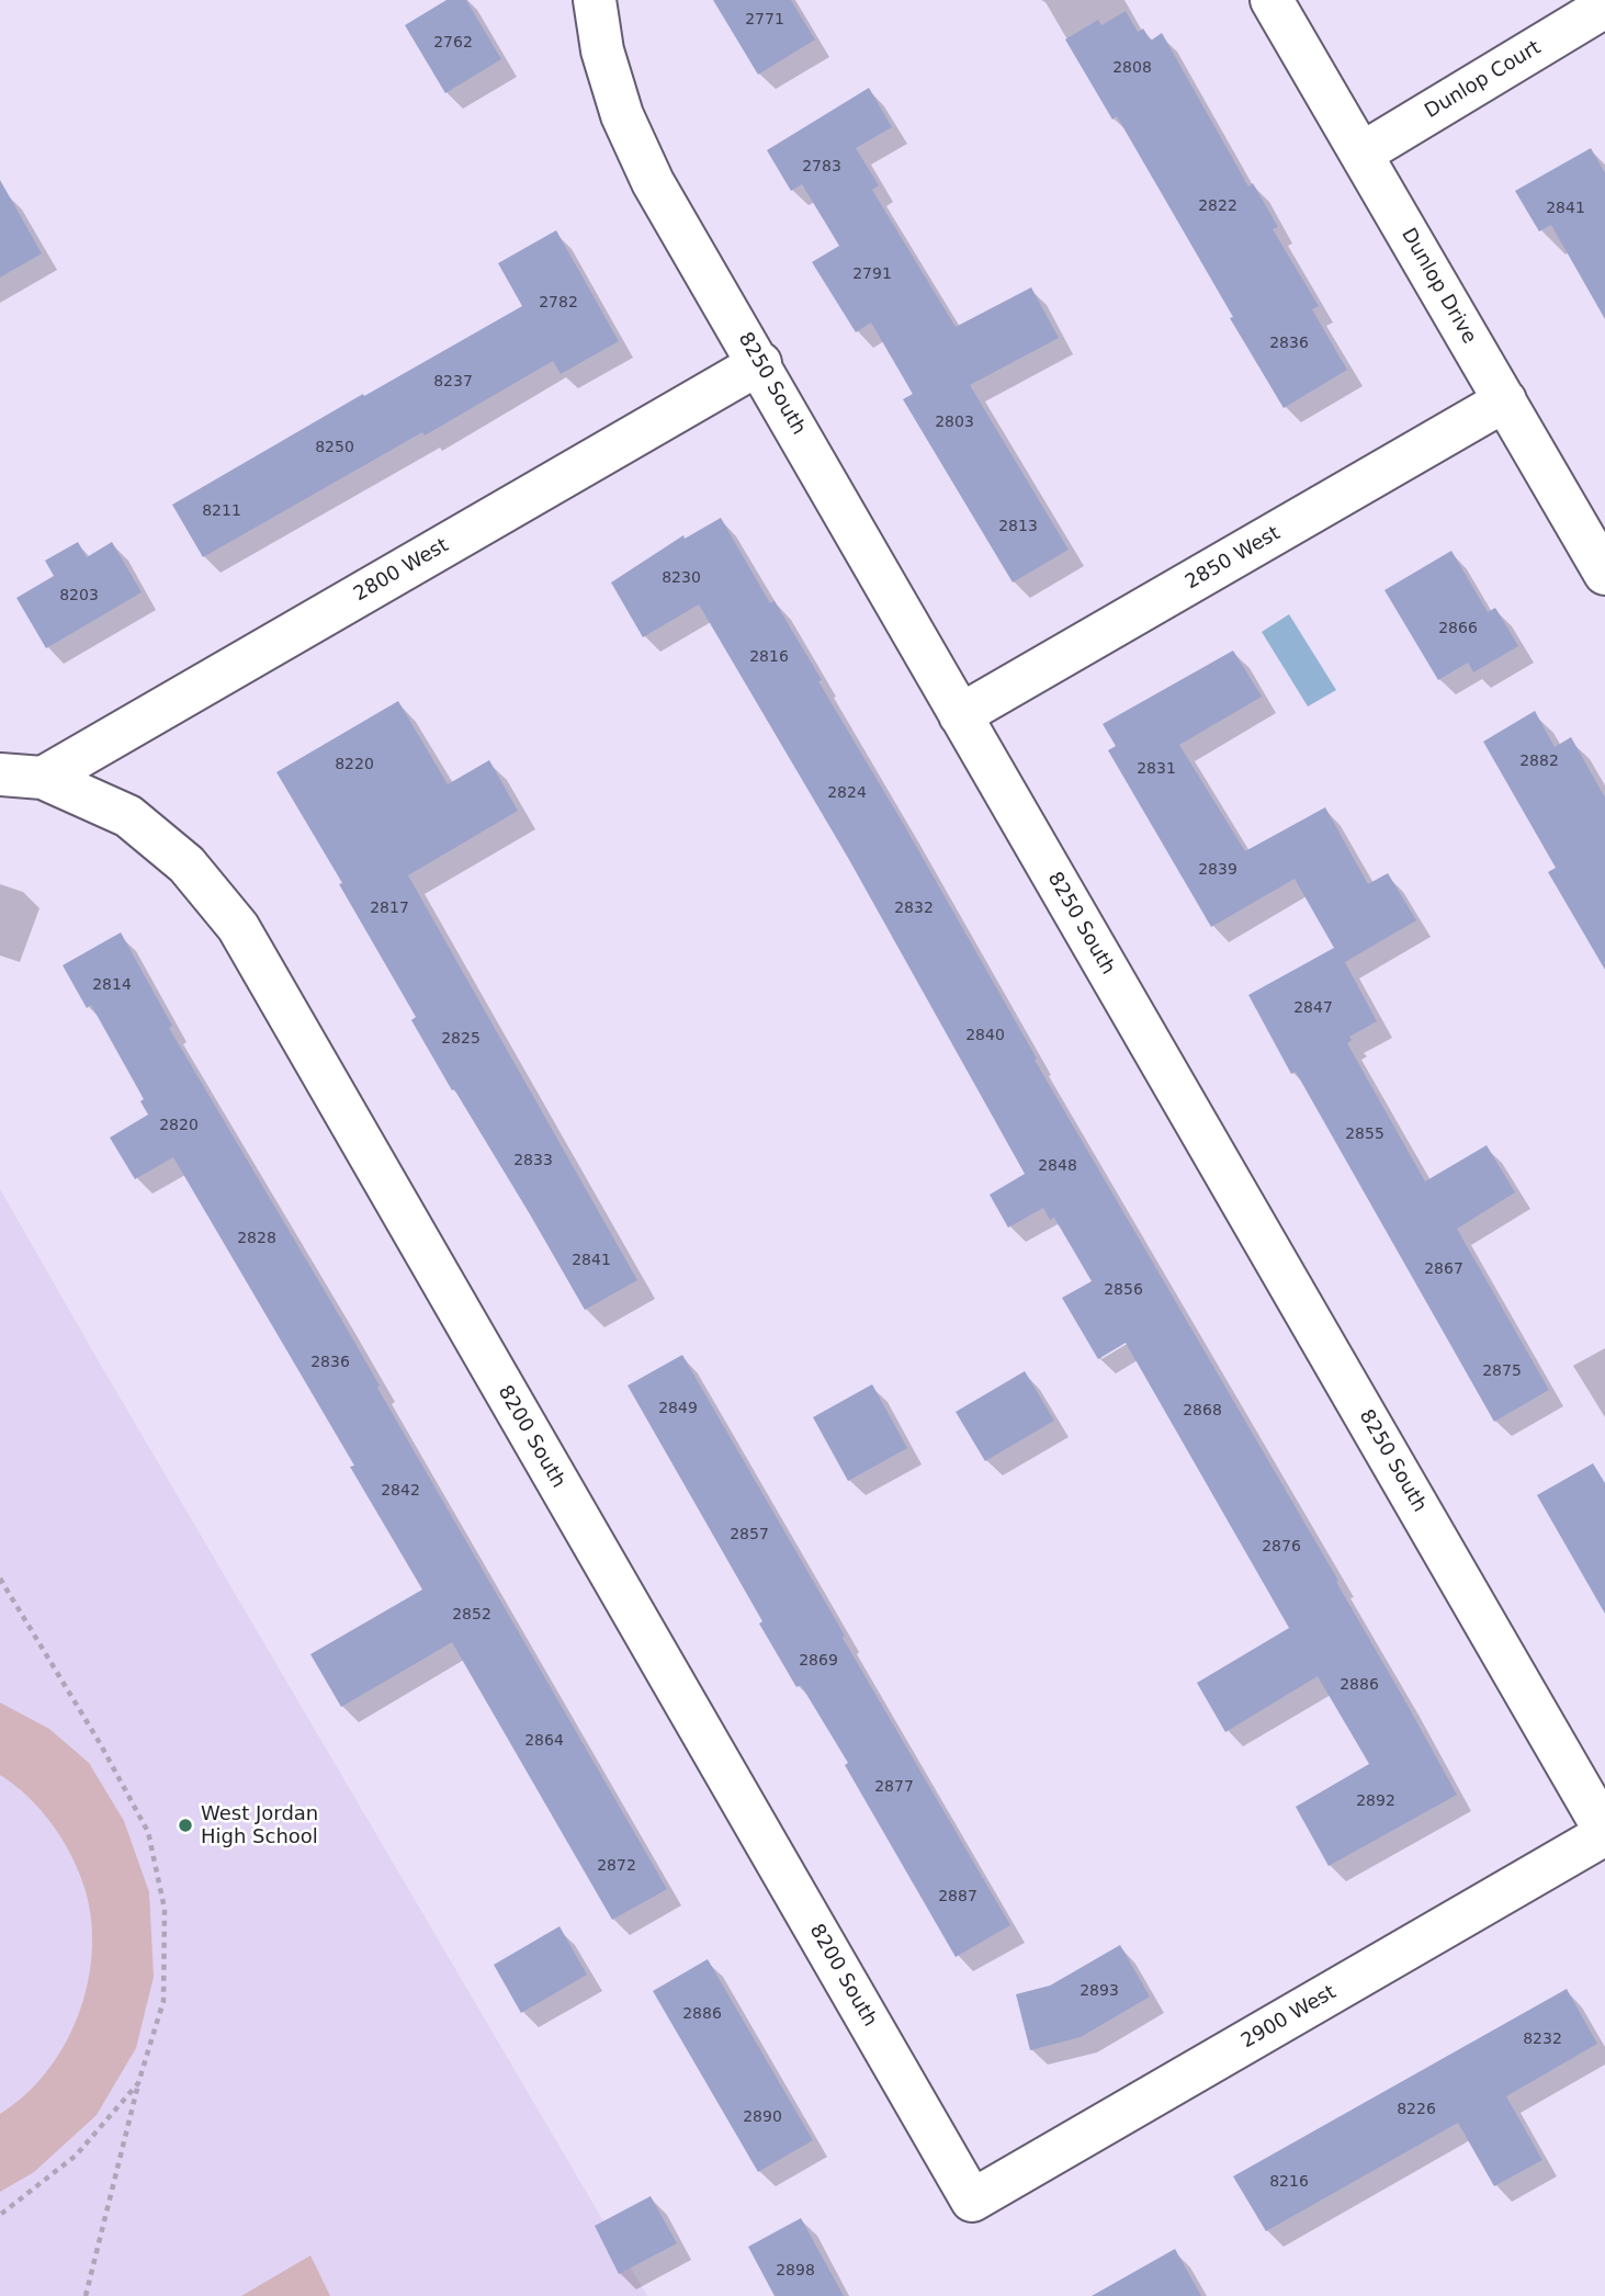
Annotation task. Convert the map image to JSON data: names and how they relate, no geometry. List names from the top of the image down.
{
  "streets": {
    "street": [
      "Dunlop Court",
      "Dunlop Drive",
      "8250 South",
      "2850 West",
      "2800 West",
      "8200 South",
      "2900 West"
    ]
  },
  "crossings": [
    ["Dunlop Court", "Dunlop Drive"],
    ["Dunlop Drive", "2850 West"],
    ["8250 South", "2850 West"],
    ["8250 South", "2800 West"],
    ["8250 South", "2900 West"],
    ["2800 West", "8200 South"],
    ["8200 South", "2900 West"]
  ],
  "places": ["West Jordan High School"],
  "house_numbers": [
    "2771",
    "2762",
    "2808",
    "2783",
    "2822",
    "2841",
    "2791",
    "2782",
    "2836",
    "8237",
    "2803",
    "8250",
    "8211",
    "2813",
    "8230",
    "8203",
    "2866",
    "2816",
    "2882",
    "8220",
    "2831",
    "2824",
    "2839",
    "2817",
    "2832",
    "2814",
    "2847",
    "2840",
    "2825",
    "2820",
    "2855",
    "2833",
    "2848",
    "2828",
    "2841",
    "2867",
    "2856",
    "2836",
    "2875",
    "2849",
    "2868",
    "2842",
    "2857",
    "2876",
    "2852",
    "2869",
    "2886",
    "2864",
    "2877",
    "2892",
    "2872",
    "2887",
    "2893",
    "2886",
    "8232",
    "8226",
    "2890",
    "8216",
    "2898"
  ]
}
